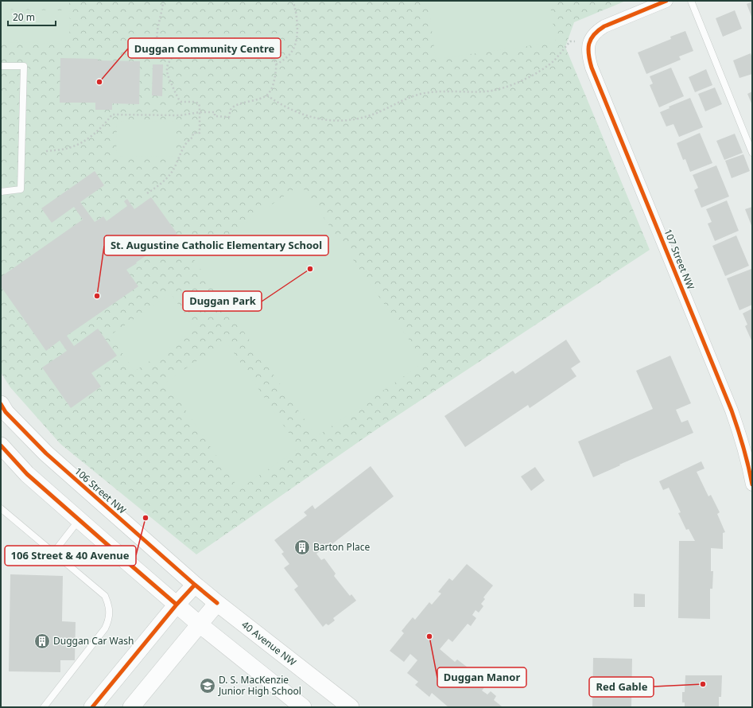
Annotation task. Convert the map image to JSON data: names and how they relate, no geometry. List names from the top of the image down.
{
  "streets": {
    "street": ["107 Street NW", "106 Street NW", "40 Avenue NW"]
  },
  "crossings": [
    ["106 Street NW", "40 Avenue NW"]
  ],
  "places": {
    "other": [
      "Duggan Community Centre",
      "Duggan Park",
      "St. Augustine Catholic Elementary School",
      "106 Street & 40 Avenue",
      "Duggan Manor",
      "Red Gable"
    ],
    "building": ["Barton Place", "Duggan Car Wash"],
    "school or university": ["D. S. MacKenzie Junior High School"]
  },
  "scale_bar": "20 m"
}
